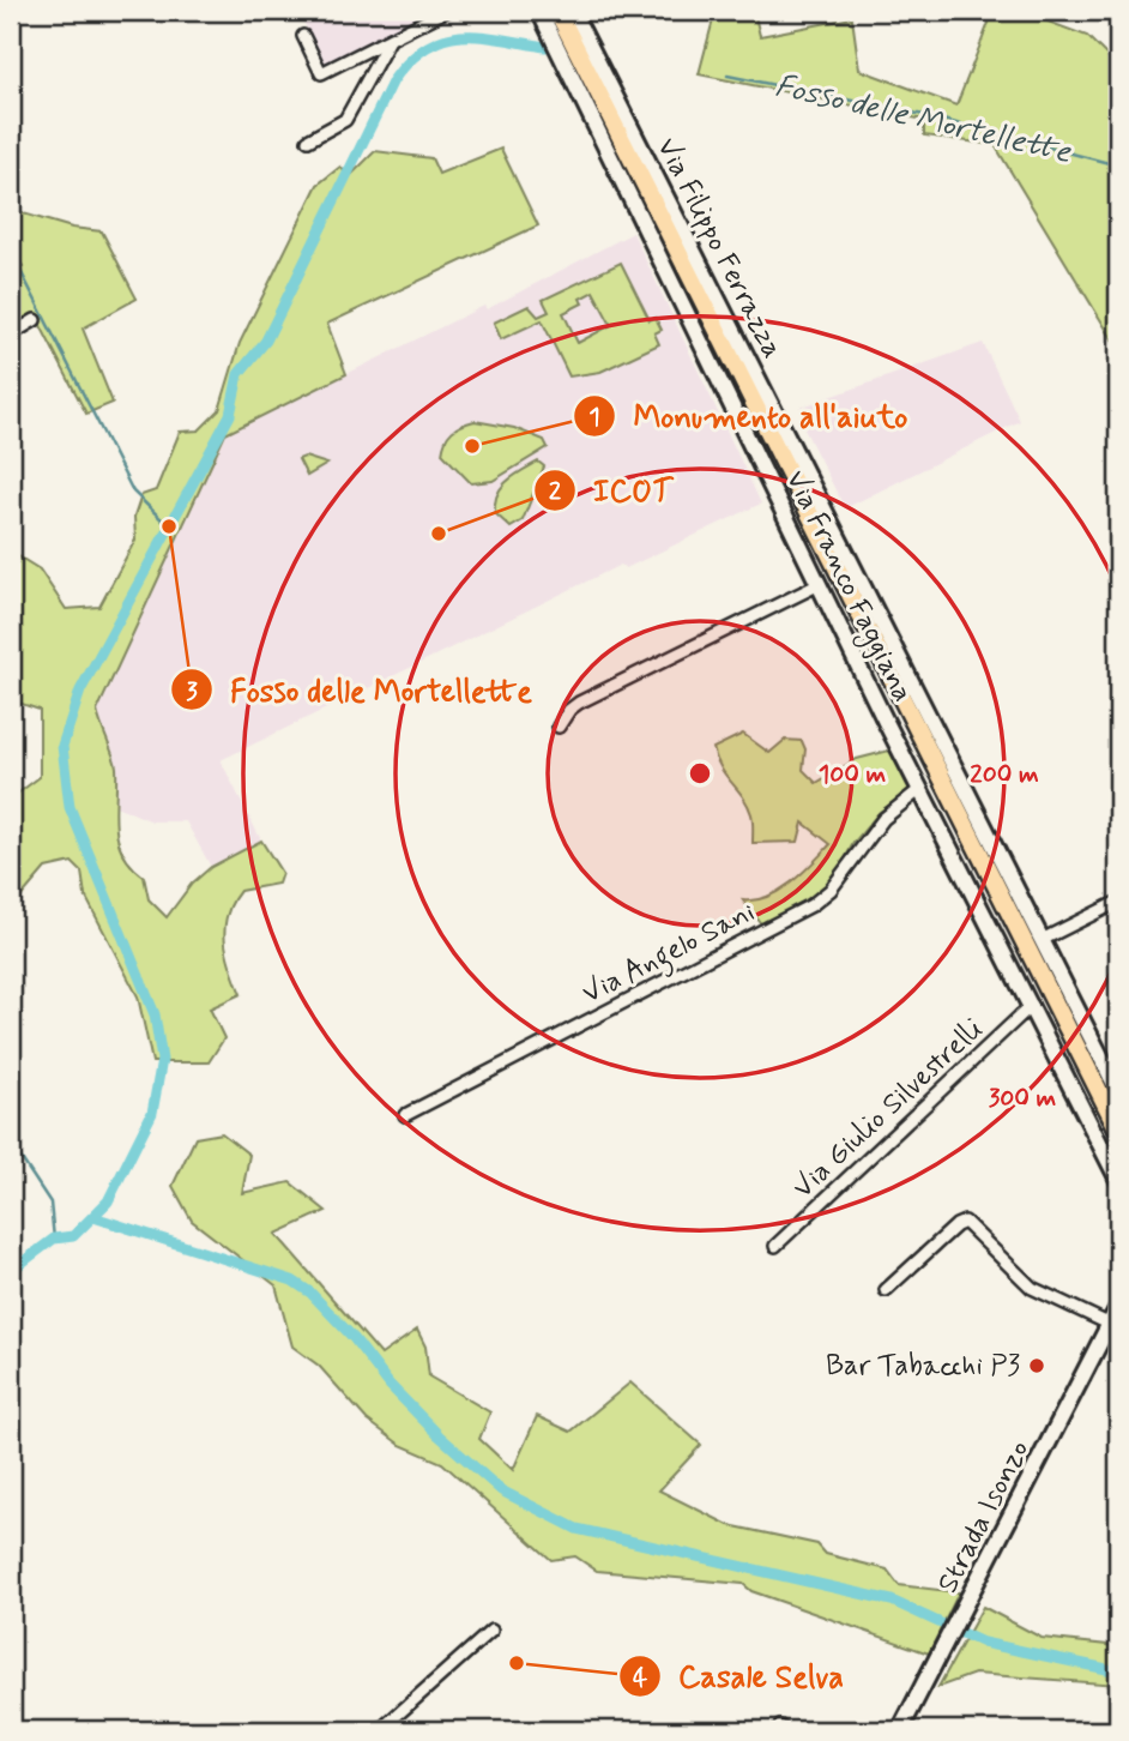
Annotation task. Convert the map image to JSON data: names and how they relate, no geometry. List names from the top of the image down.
{
  "streets": {
    "street": [
      "Via Filippo Ferrazza",
      "Via Franco Faggiana",
      "Via Angelo Sani",
      "Via Giulio Silvestrelli",
      "Strada Isonzo"
    ]
  },
  "crossings": [
    ["Via Franco Faggiana", "Via Angelo Sani"],
    ["Via Franco Faggiana", "Via Giulio Silvestrelli"]
  ],
  "water": ["Fosso delle Mortellette"],
  "places": [
    "Monumento all'aiuto",
    "Fosso delle Mortellette",
    "ICOT",
    "Bar Tabacchi P3",
    "Casale Selva"
  ],
  "rings": ["100 m", "200 m", "300 m"]
}
